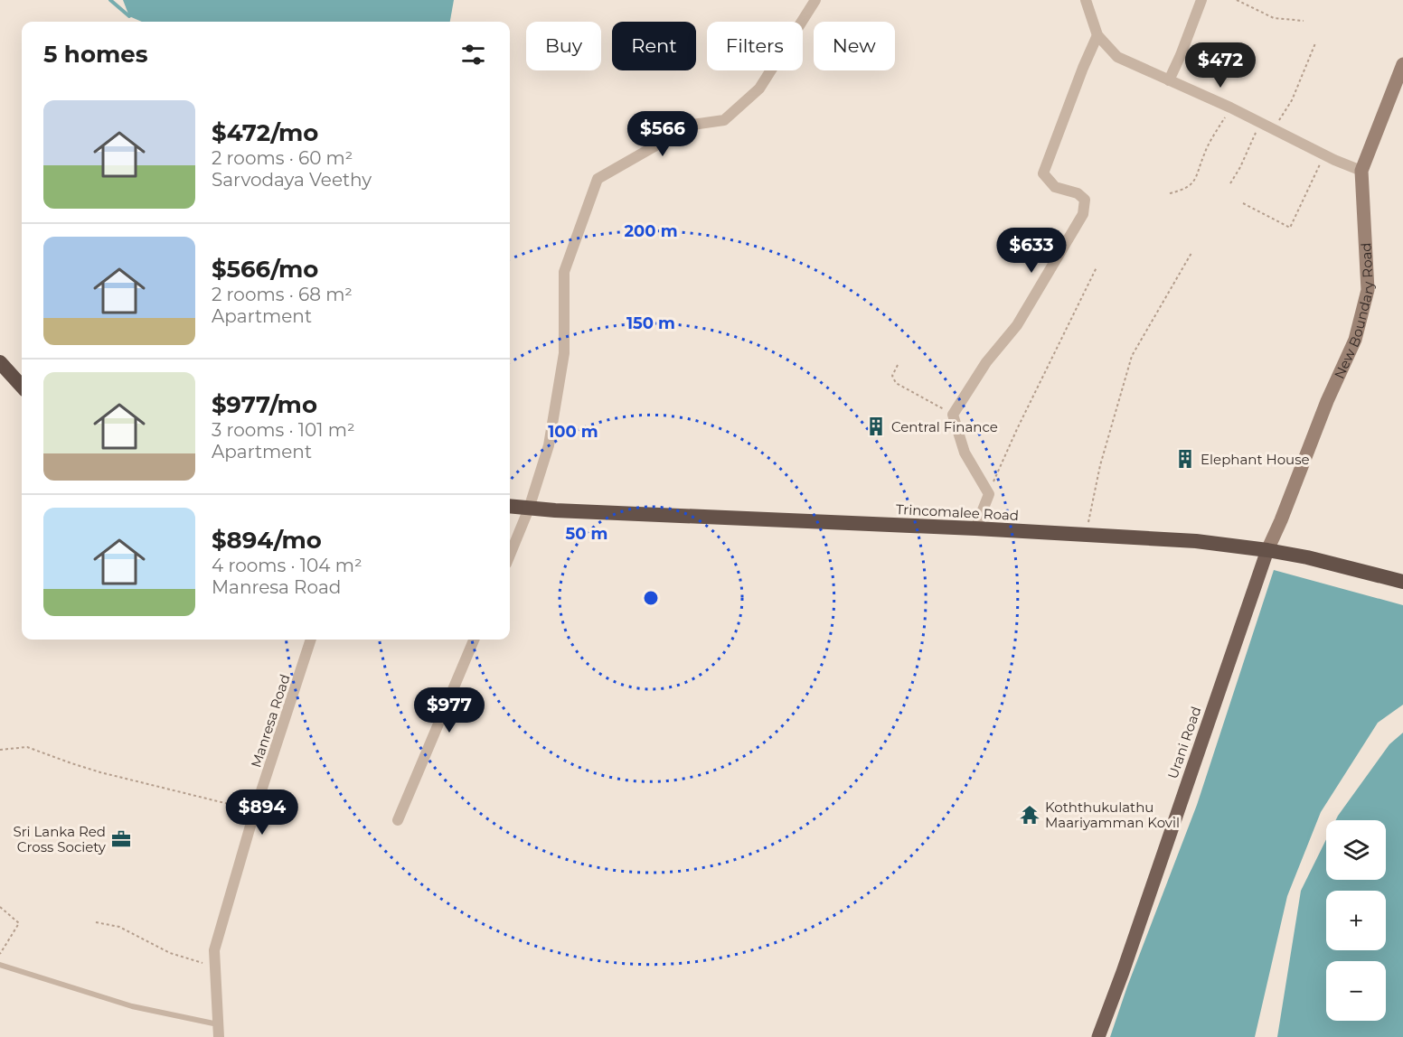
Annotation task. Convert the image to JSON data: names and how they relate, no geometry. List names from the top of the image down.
{
  "streets": {
    "highway": ["Trincomalee Road"],
    "main road": ["New Boundary Road", "Urani Road"],
    "street": ["Manresa Road"]
  },
  "crossings": [
    ["New Boundary Road", "Trincomalee Road"],
    ["New Boundary Road", "Urani Road"],
    ["Trincomalee Road", "Urani Road"]
  ],
  "places": {
    "building": ["Central Finance", "Elephant House"],
    "temple": ["Koththukulathu Maariyamman Kovil"],
    "office": ["Sri Lanka Red Cross Society"]
  },
  "page": {
    "chip": [
      "Buy",
      "Rent",
      "Filters",
      "New"
    ],
    "heading": "5 homes",
    "price": [
      "$472",
      "$566",
      "$633",
      "$977",
      "$894"
    ],
    "list": [
      {
        "name": "$472/mo",
        "note": "2 rooms · 60 m² · Sarvodaya Veethy"
      },
      {
        "name": "$566/mo",
        "note": "2 rooms · 68 m² · Apartment"
      },
      {
        "name": "$977/mo",
        "note": "3 rooms · 101 m² · Apartment"
      },
      {
        "name": "$894/mo",
        "note": "4 rooms · 104 m² · Manresa Road"
      }
    ],
    "map_buttons": ["+", "−"]
  },
  "rings": [
    "200 m",
    "150 m",
    "100 m",
    "50 m"
  ]
}
